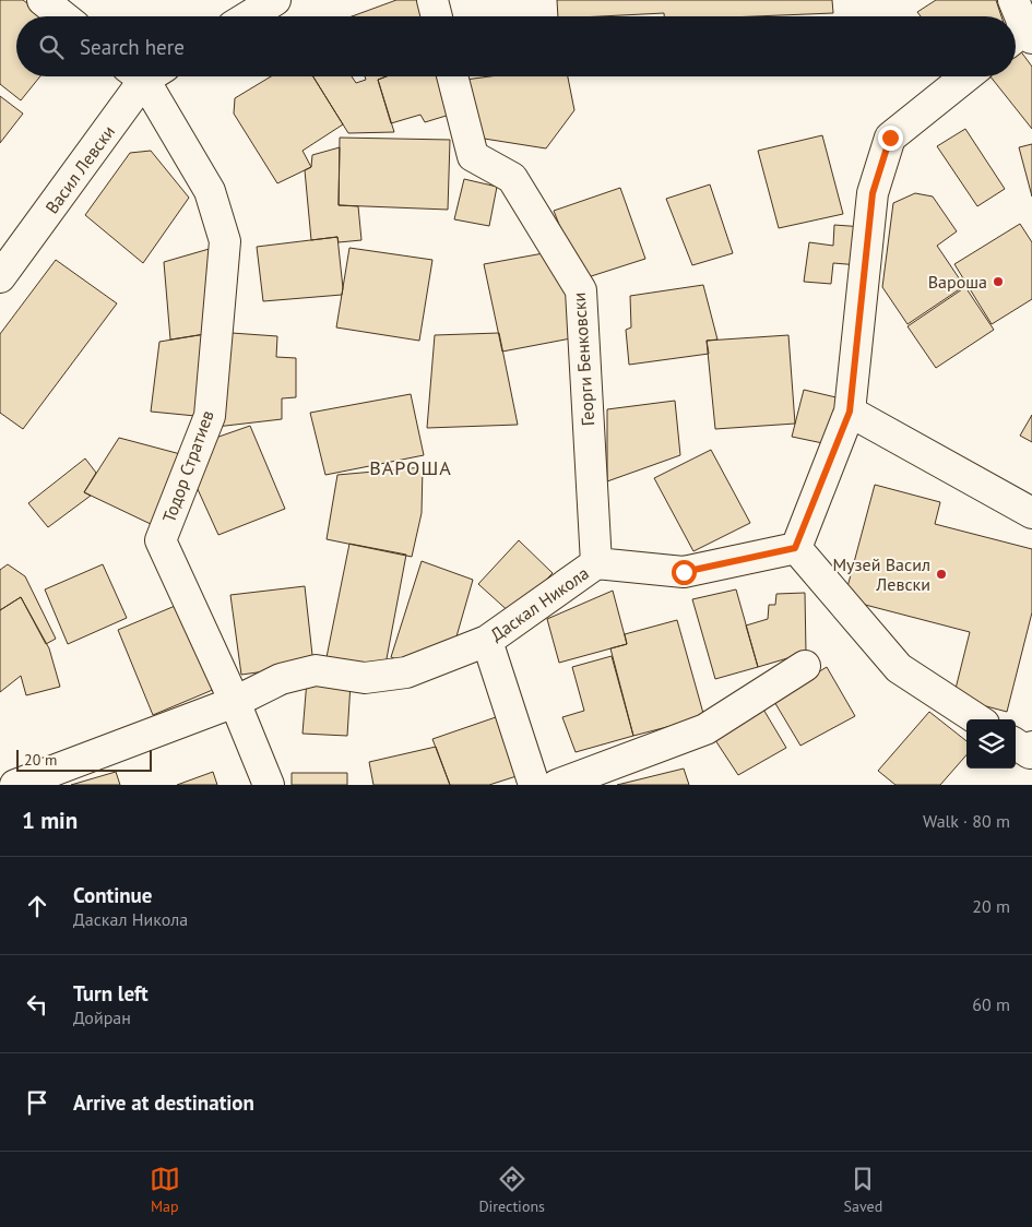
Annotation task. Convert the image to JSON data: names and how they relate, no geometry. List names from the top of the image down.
{
  "streets": {
    "street": [
      "Васил Левски",
      "Георги Бенковски",
      "Тодор Стратиев",
      "Даскал Никола"
    ]
  },
  "crossings": [
    ["Георги Бенковски", "Даскал Никола"],
    ["Тодор Стратиев", "Даскал Никола"]
  ],
  "districts": ["ВАРОША"],
  "places": ["Вароша", "Музей Васил Левски"],
  "scale_bar": "20 m",
  "page": {
    "search": "Search here",
    "scale": "20 m",
    "heading": ["1 min", "Walk · 80 m"],
    "list": [
      ["Continue", "Даскал Никола", "20 m"],
      ["Turn left", "Дойран", "60 m"],
      "Arrive at destination"
    ],
    "nav": ["Map", "Directions", "Saved"]
  }
}
